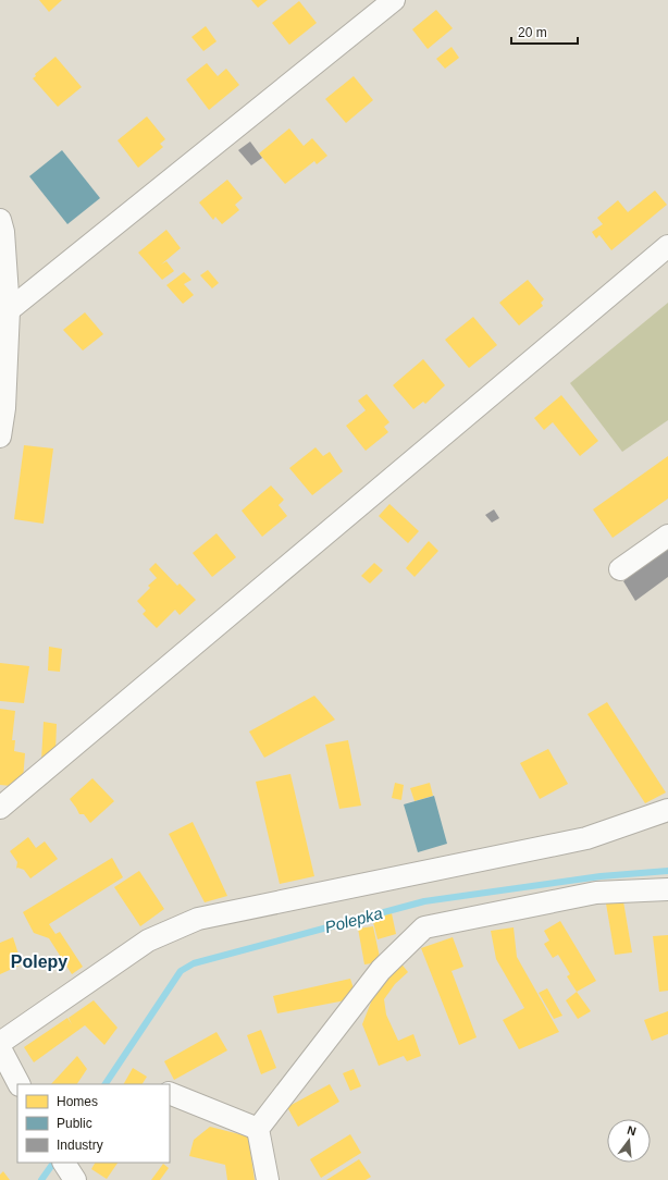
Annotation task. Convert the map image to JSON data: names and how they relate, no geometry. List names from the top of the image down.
{
  "districts": ["Polepy"],
  "water": ["Polepka"],
  "legend": ["Homes", "Public", "Industry"],
  "scale_bar": "20 m",
  "north": "top"
}
